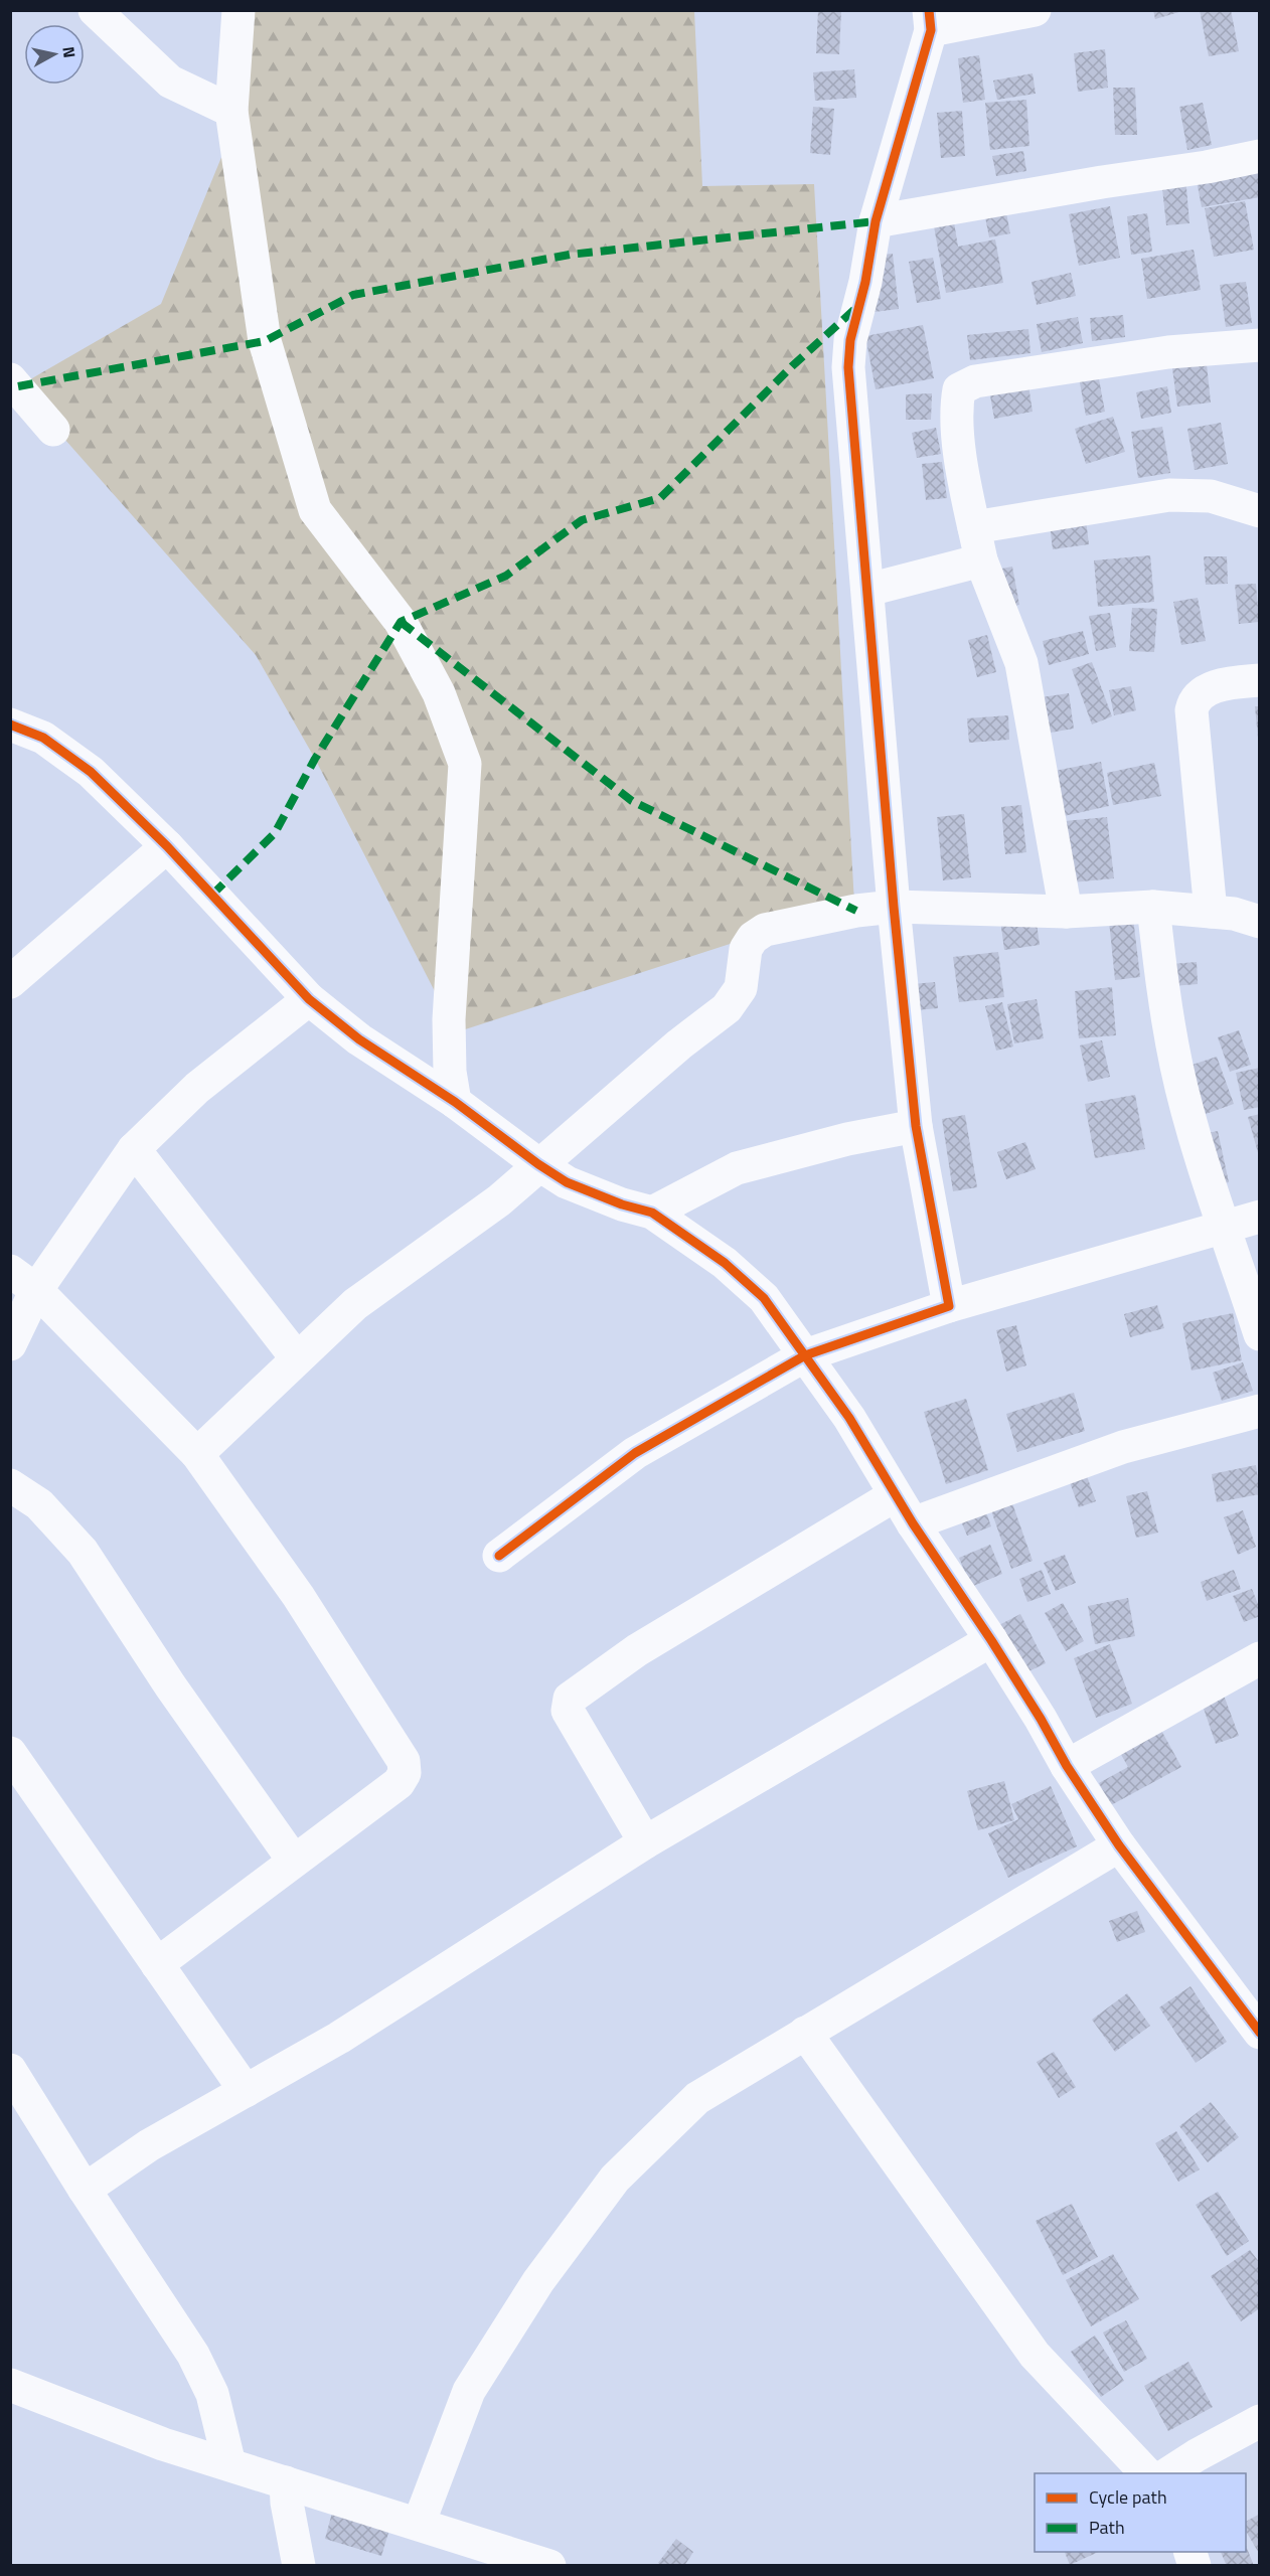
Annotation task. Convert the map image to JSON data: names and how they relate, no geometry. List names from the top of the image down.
{
  "legend": ["Cycle path", "Path"],
  "north": "right"
}
